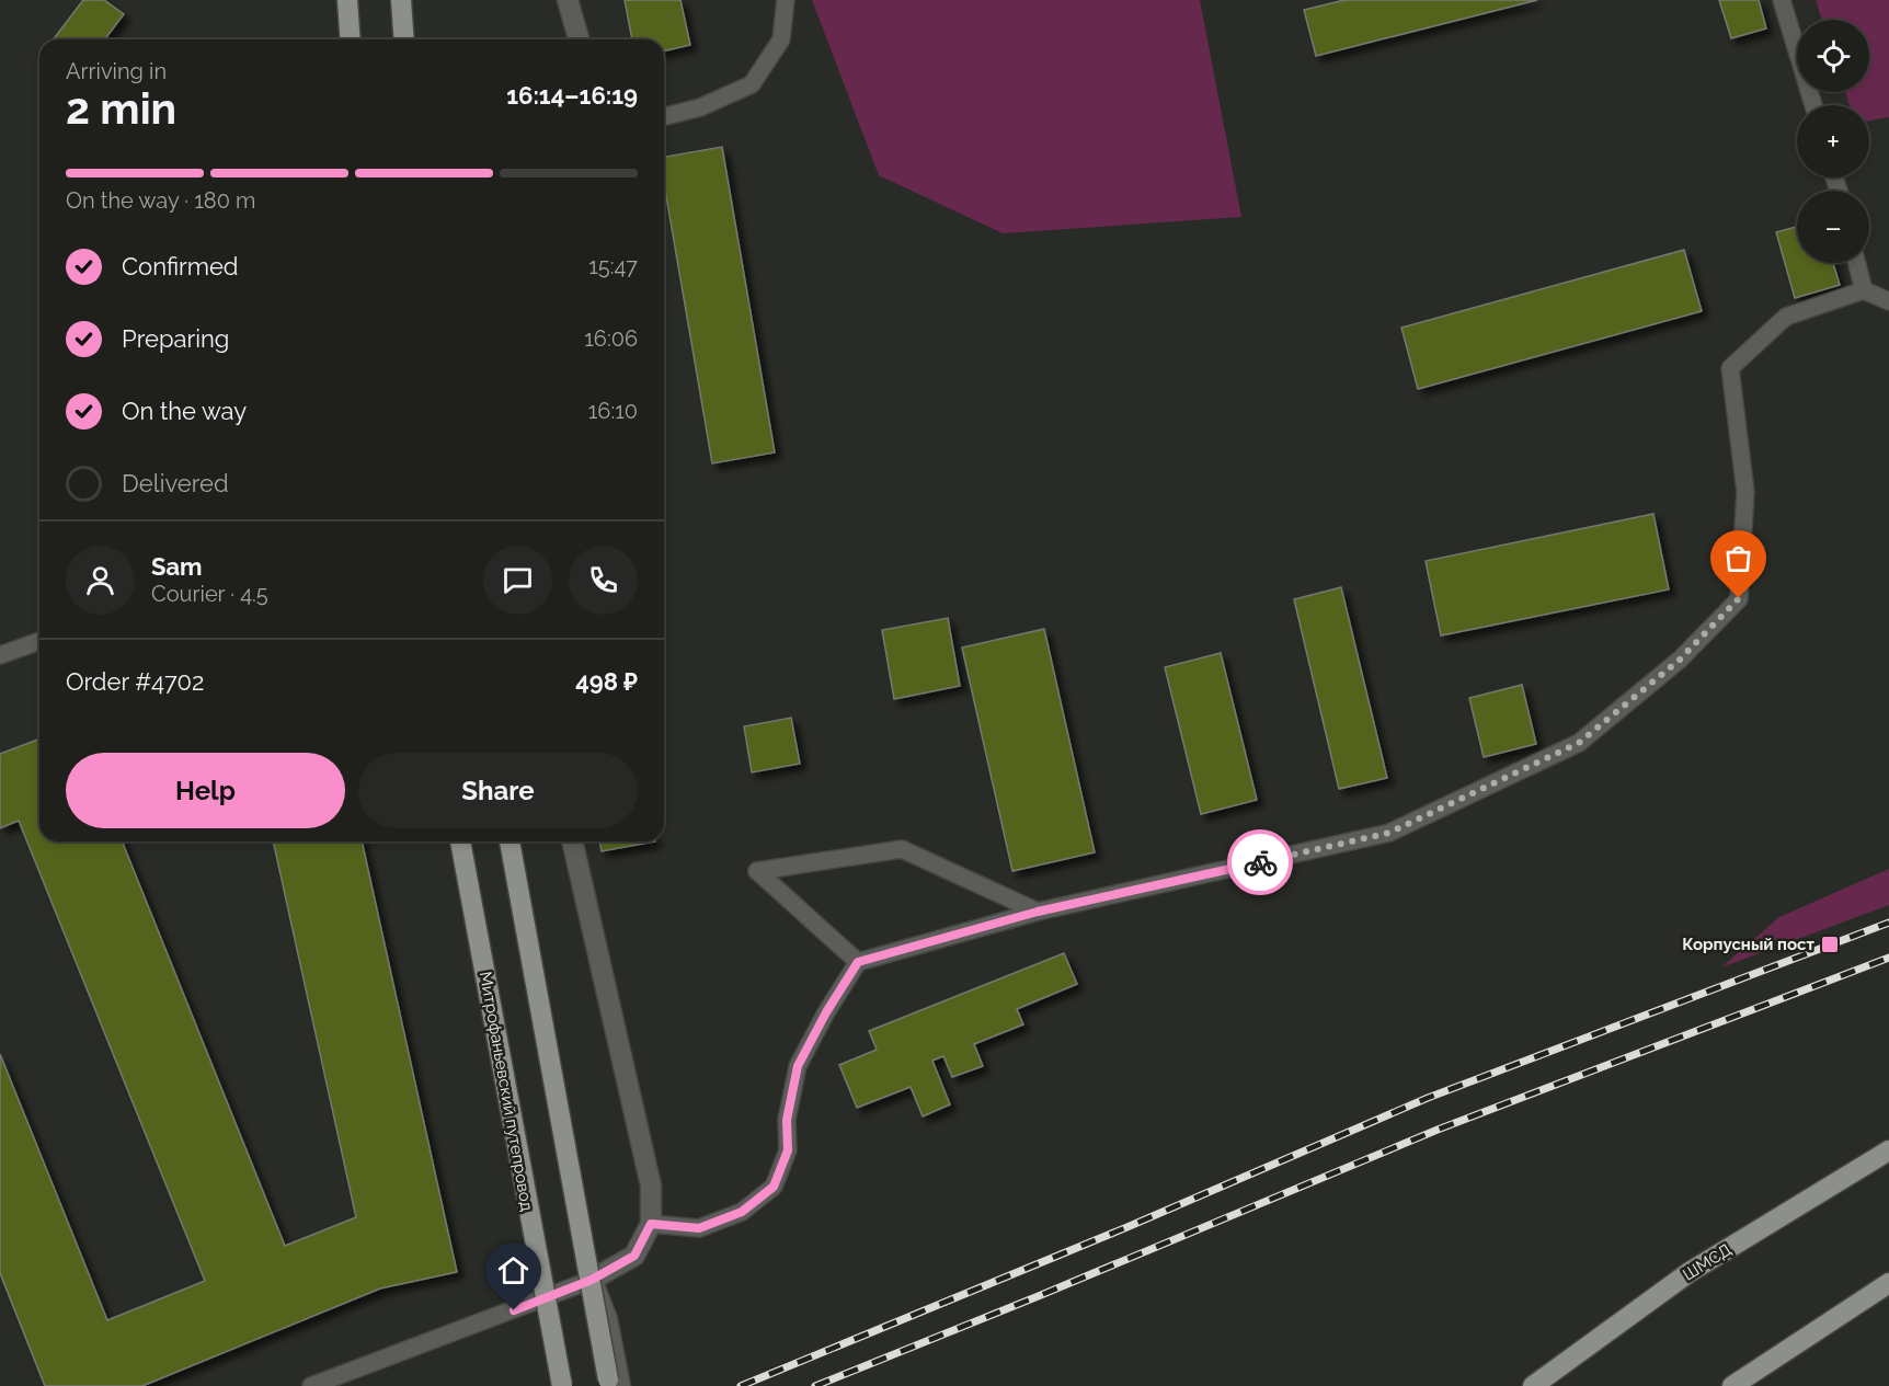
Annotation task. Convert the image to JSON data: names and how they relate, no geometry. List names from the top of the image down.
{
  "streets": {
    "main road": ["Митрофаньевский путепровод", "ШМСД"]
  },
  "places": {
    "transit": ["Корпусный пост"]
  },
  "page": {
    "map_buttons": ["+", "−"],
    "heading": ["2 min", "Arriving in", "16:14–16:19"],
    "panel": [
      "Sam",
      "Courier · 4.5",
      "Order #4702",
      "498 ₽"
    ],
    "bar": "On the way · 180 m",
    "list": [
      ["Confirmed", "15:47"],
      ["Preparing", "16:06"],
      ["On the way", "16:10"],
      "Delivered"
    ],
    "buttons": ["Help", "Share"]
  }
}
